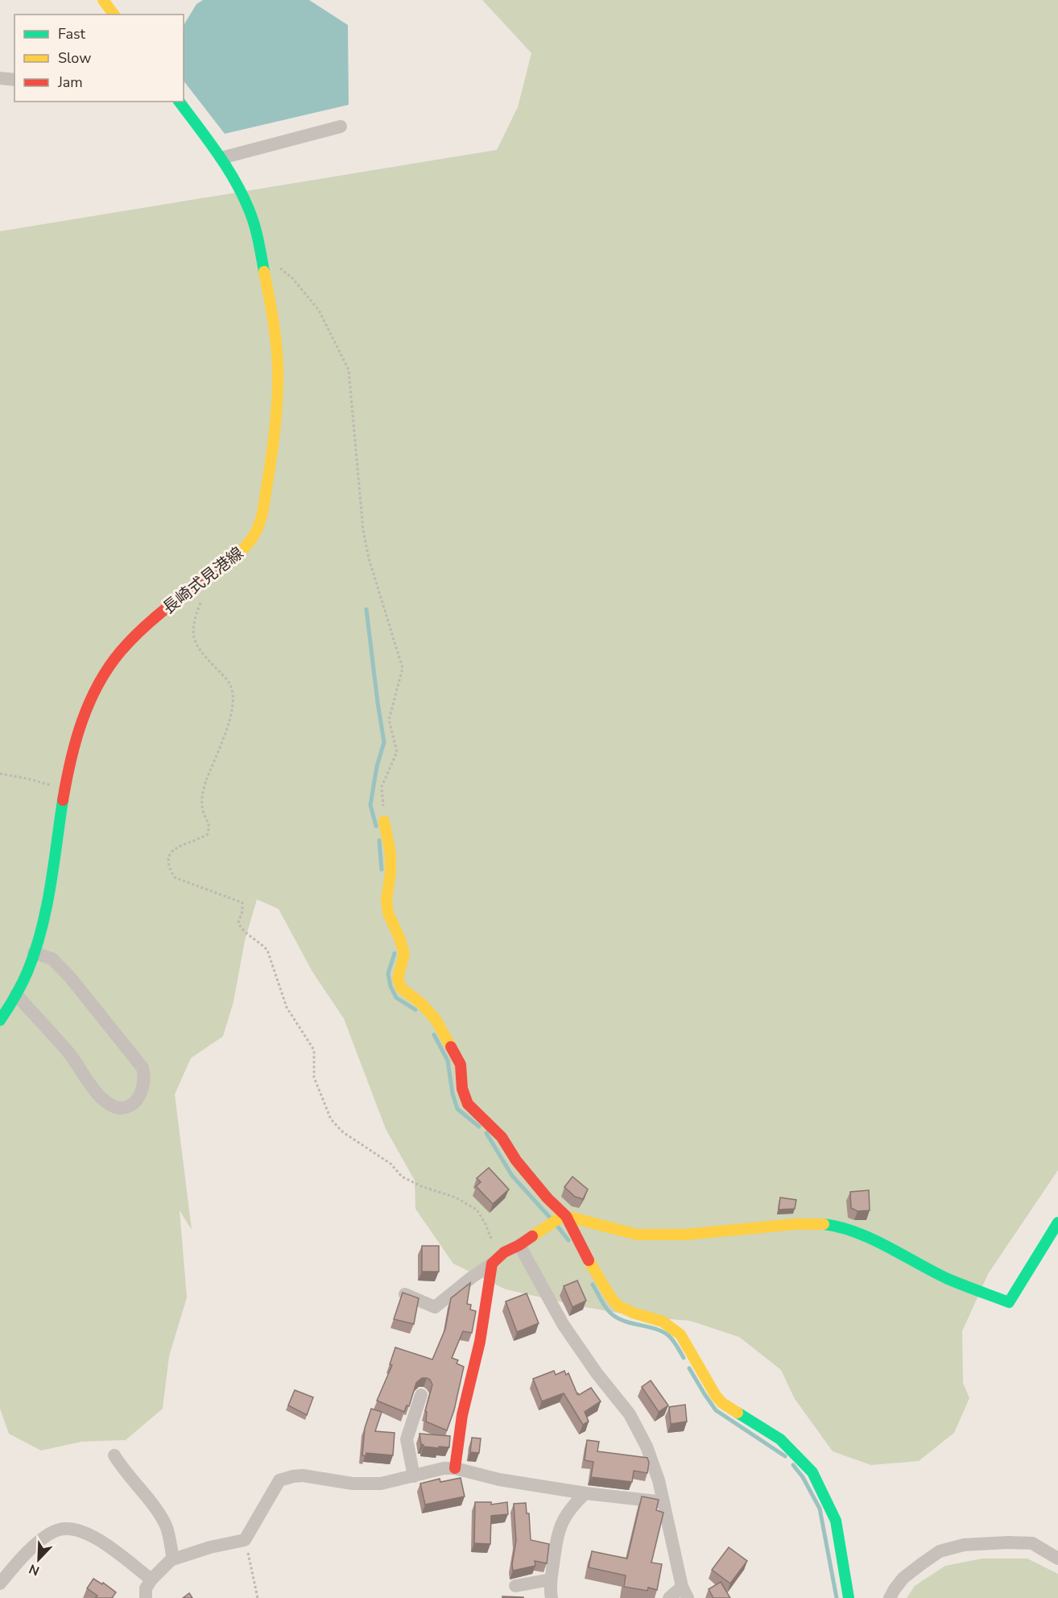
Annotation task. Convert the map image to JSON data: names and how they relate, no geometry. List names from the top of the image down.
{
  "streets": {
    "street": ["長崎式見港線"]
  },
  "legend": ["Fast", "Slow", "Jam"],
  "north": "bottom left"
}
